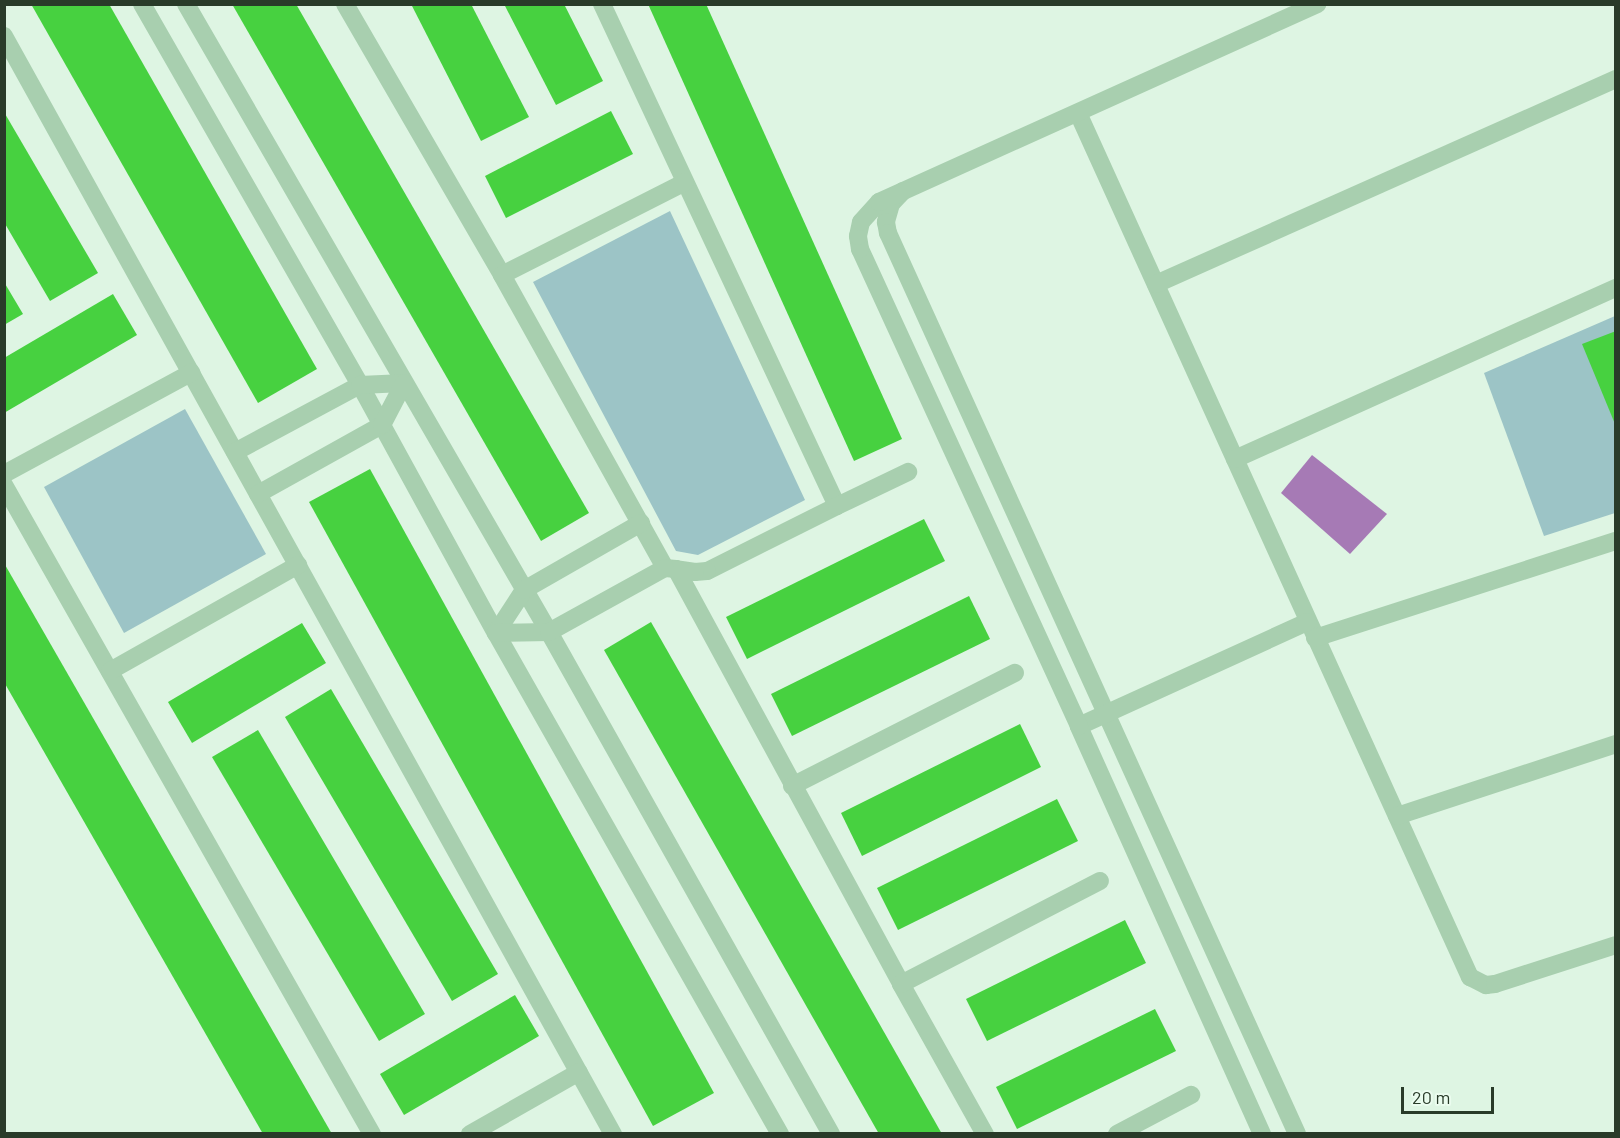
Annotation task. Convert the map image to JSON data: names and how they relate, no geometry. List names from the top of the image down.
{
  "scale_bar": "20 m"
}
